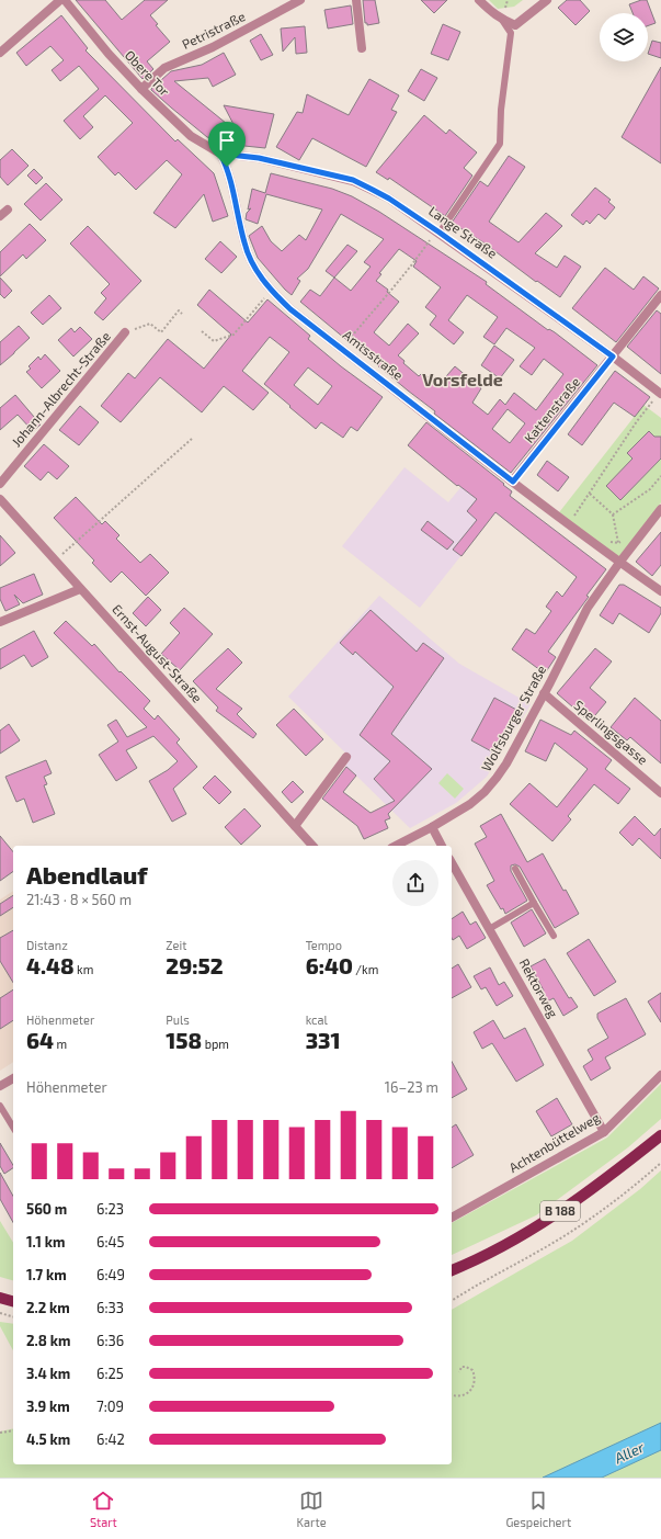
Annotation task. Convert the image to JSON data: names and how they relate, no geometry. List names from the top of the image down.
{
  "streets": {
    "main road": ["B 188"],
    "street": [
      "Petristraße",
      "Obere Tor",
      "Lange Straße",
      "Amtsstraße",
      "Johann-Albrecht-Straße",
      "Kattenstraße",
      "Ernst-August-Straße",
      "Wolfsburger Straße",
      "Sperlingsgasse",
      "Rektorweg",
      "Achtenbüttelweg"
    ]
  },
  "crossings": [
    ["Petristraße", "Obere Tor"],
    ["Obere Tor", "Lange Straße"],
    ["Obere Tor", "Amtsstraße"],
    ["Lange Straße", "Amtsstraße"],
    ["Lange Straße", "Kattenstraße"],
    ["Amtsstraße", "Kattenstraße"],
    ["Amtsstraße", "Wolfsburger Straße"],
    ["Wolfsburger Straße", "Sperlingsgasse"],
    ["Rektorweg", "Achtenbüttelweg"]
  ],
  "districts": ["Vorsfelde"],
  "water": ["Aller"],
  "page": {
    "heading": ["Abendlauf", "21:43 · 8 × 560 m"],
    "stats": [
      ["Distanz", "4.48 km"],
      ["Zeit", "29:52"],
      ["Tempo", "6:40 /km"],
      ["Höhenmeter", "64 m"],
      ["Puls", "158 bpm"],
      ["kcal", "331"]
    ],
    "chart": ["Höhenmeter", "16–23 m"],
    "list": [
      {
        "name": "560 m",
        "note": "6:23"
      },
      {
        "name": "1.1 km",
        "note": "6:45"
      },
      {
        "name": "1.7 km",
        "note": "6:49"
      },
      {
        "name": "2.2 km",
        "note": "6:33"
      },
      {
        "name": "2.8 km",
        "note": "6:36"
      },
      {
        "name": "3.4 km",
        "note": "6:25"
      },
      {
        "name": "3.9 km",
        "note": "7:09"
      },
      {
        "name": "4.5 km",
        "note": "6:42"
      }
    ],
    "tabs": ["Start", "Karte", "Gespeichert"]
  }
}
